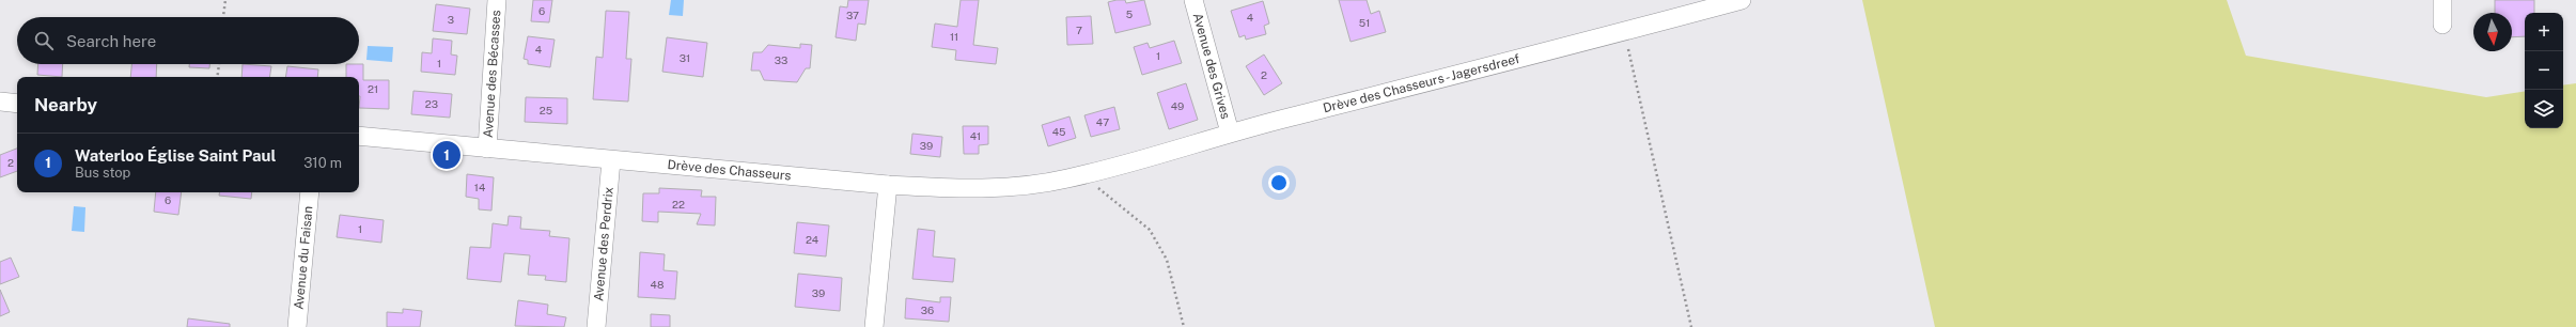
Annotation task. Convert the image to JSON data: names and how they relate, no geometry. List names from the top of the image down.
{
  "streets": {
    "street": [
      "Avenue des Grives",
      "Avenue des Bécasses",
      "Drève des Chasseurs - Jagersdreef",
      "Drève des Chasseurs",
      "Avenue des Perdrix",
      "Avenue du Faisan"
    ]
  },
  "crossings": [
    ["Avenue des Grives", "Drève des Chasseurs - Jagersdreef"],
    ["Avenue des Bécasses", "Drève des Chasseurs"],
    ["Drève des Chasseurs - Jagersdreef", "Drève des Chasseurs"],
    ["Drève des Chasseurs", "Avenue des Perdrix"]
  ],
  "house_numbers": [
    "6",
    "5",
    "37",
    "4",
    "3",
    "51",
    "7",
    "11",
    "4",
    "1",
    "31",
    "33",
    "1",
    "2",
    "21",
    "23",
    "49",
    "25",
    "47",
    "45",
    "41",
    "39",
    "2",
    "14",
    "6",
    "22",
    "1",
    "24",
    "48",
    "39",
    "36"
  ],
  "north": "bottom",
  "page": {
    "map_buttons": ["+", "−"],
    "search": "Search here",
    "heading": "Nearby",
    "list": [
      {
        "mark": "1",
        "name": "Waterloo Église Saint Paul",
        "note": "Bus stop",
        "value": "310 m"
      }
    ],
    "pins": "1"
  }
}
